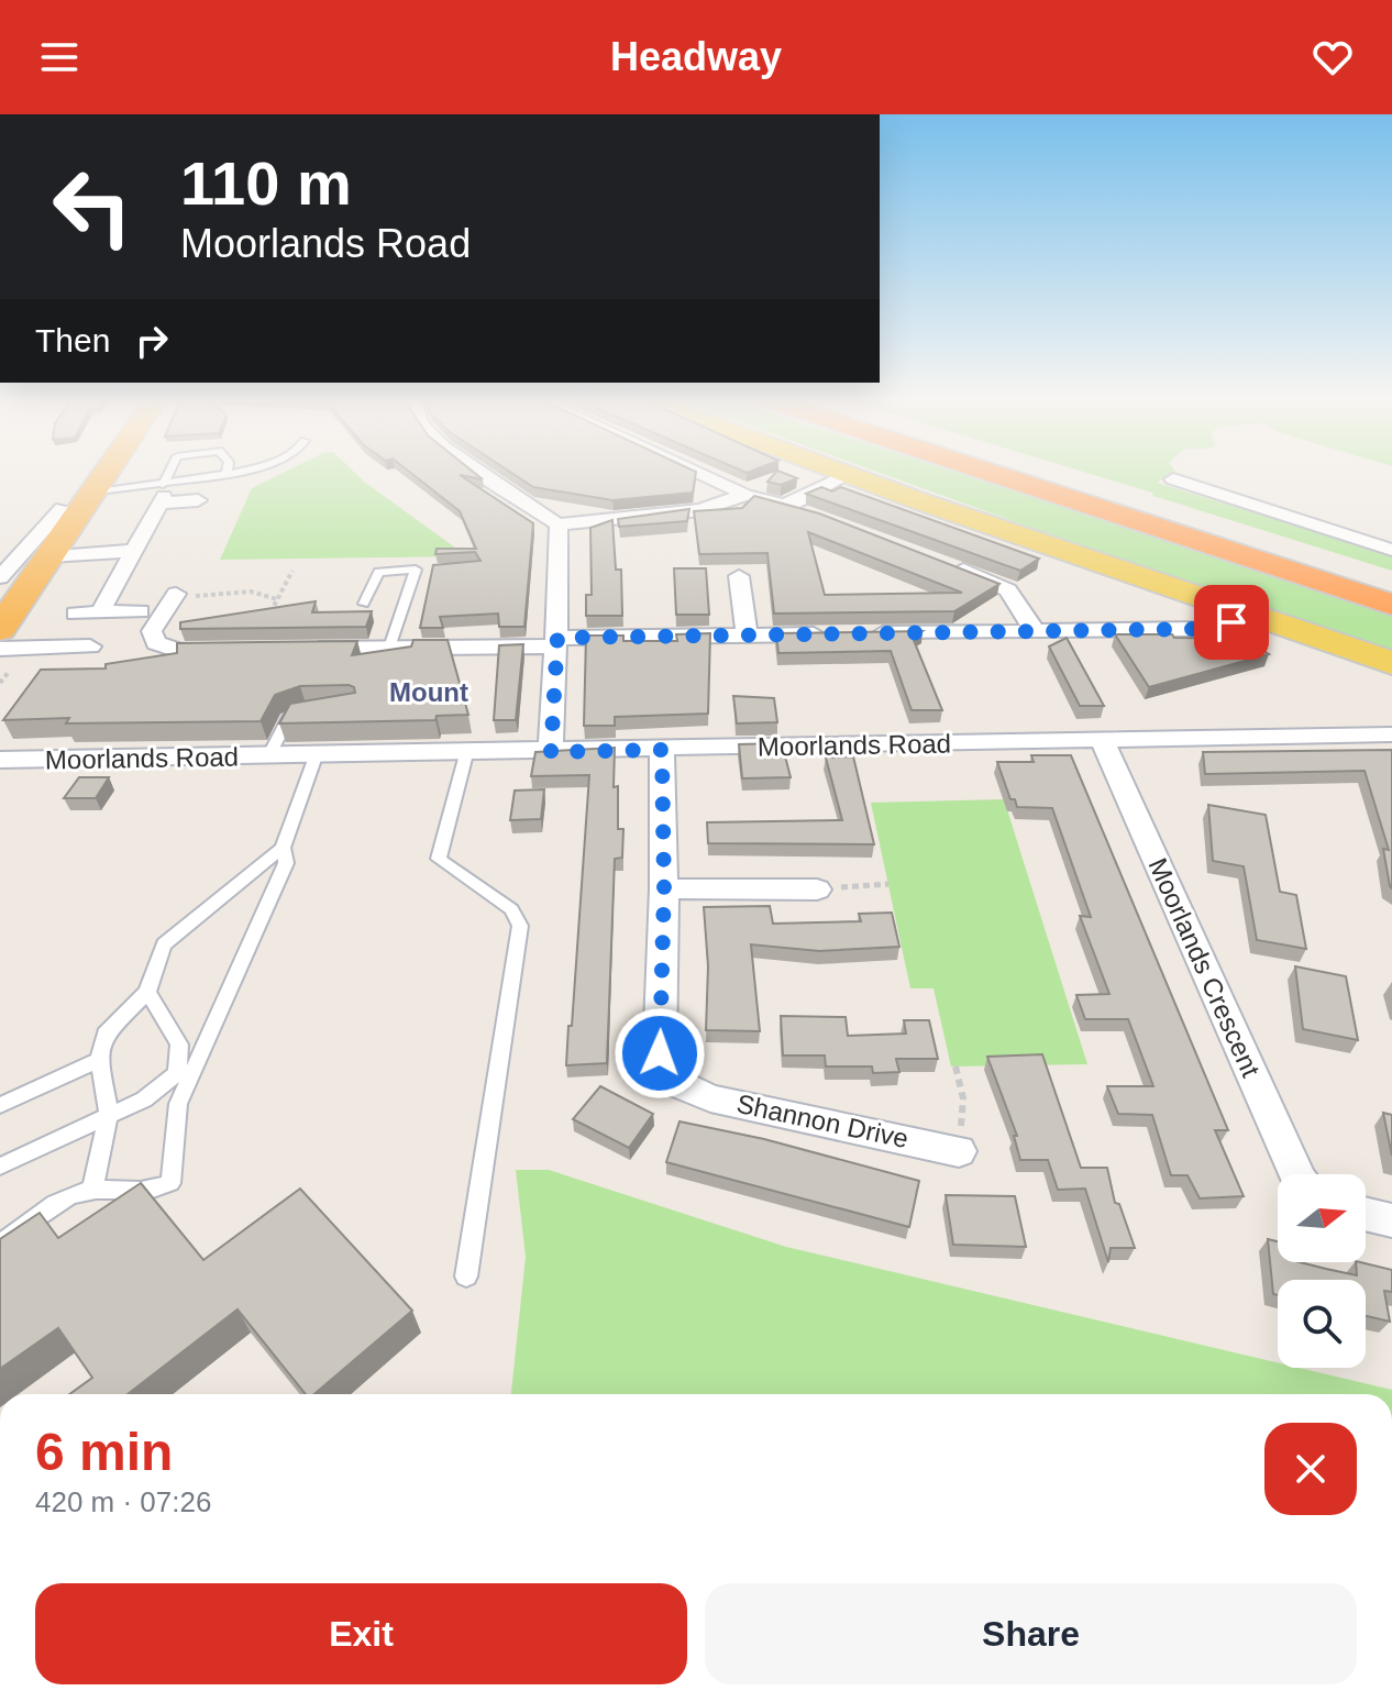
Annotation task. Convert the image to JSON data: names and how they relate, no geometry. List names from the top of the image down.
{
  "streets": {
    "street": ["Moorlands Road", "Moorlands Crescent", "Shannon Drive"]
  },
  "crossings": [
    ["Moorlands Road", "Moorlands Crescent"],
    ["Moorlands Road", "Shannon Drive"]
  ],
  "districts": ["Mount"],
  "north": "right",
  "page": {
    "header": "Headway",
    "turn": ["110 m", "Moorlands Road"],
    "then": "Then",
    "heading": ["6 min", "420 m · 07:26"],
    "buttons": ["Exit", "Share"]
  }
}
